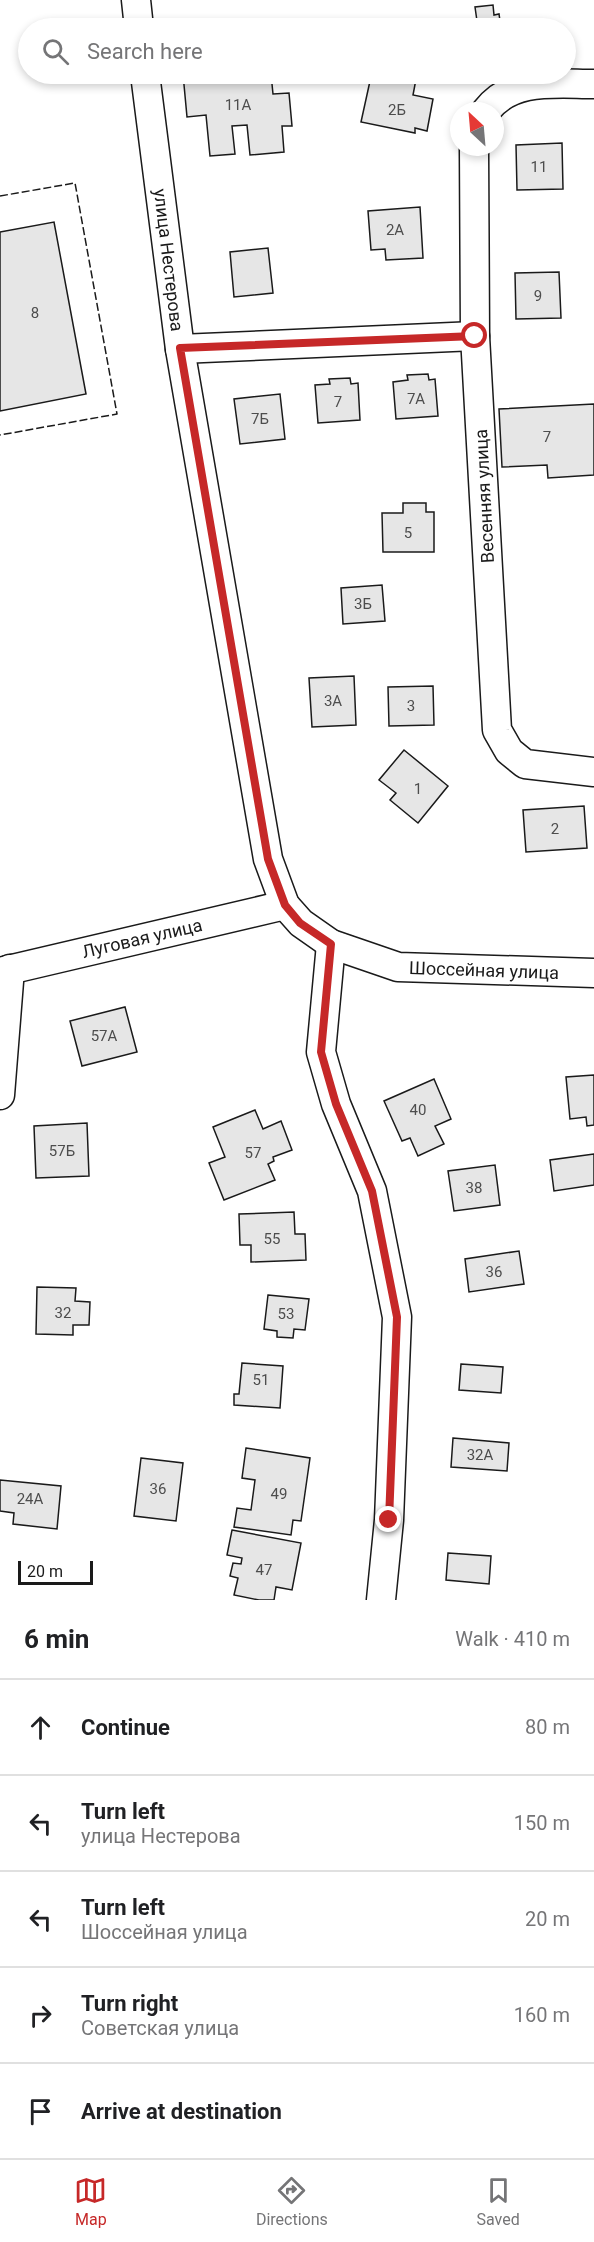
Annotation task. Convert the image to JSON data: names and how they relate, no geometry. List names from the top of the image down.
{
  "streets": {
    "street": [
      "улица Нестерова",
      "Весенняя улица",
      "Луговая улица",
      "Шоссейная улица"
    ]
  },
  "crossings": [
    ["улица Нестерова", "Луговая улица"],
    ["улица Нестерова", "Шоссейная улица"],
    ["Луговая улица", "Шоссейная улица"]
  ],
  "house_numbers": [
    "11А",
    "2Б",
    "11",
    "2А",
    "9",
    "8",
    "7А",
    "7",
    "7Б",
    "7",
    "5",
    "3Б",
    "3А",
    "3",
    "1",
    "2",
    "57А",
    "40",
    "57Б",
    "57",
    "38",
    "55",
    "36",
    "32",
    "53",
    "51",
    "32А",
    "36",
    "49",
    "24А",
    "47"
  ],
  "scale_bar": "20 m",
  "north": "top left",
  "page": {
    "search": "Search here",
    "scale": "20 m",
    "heading": ["6 min", "Walk · 410 m"],
    "list": [
      ["Continue", "80 m"],
      ["Turn left", "улица Нестерова", "150 m"],
      ["Turn left", "Шоссейная улица", "20 m"],
      ["Turn right", "Советская улица", "160 m"],
      "Arrive at destination"
    ],
    "nav": ["Map", "Directions", "Saved"]
  }
}
